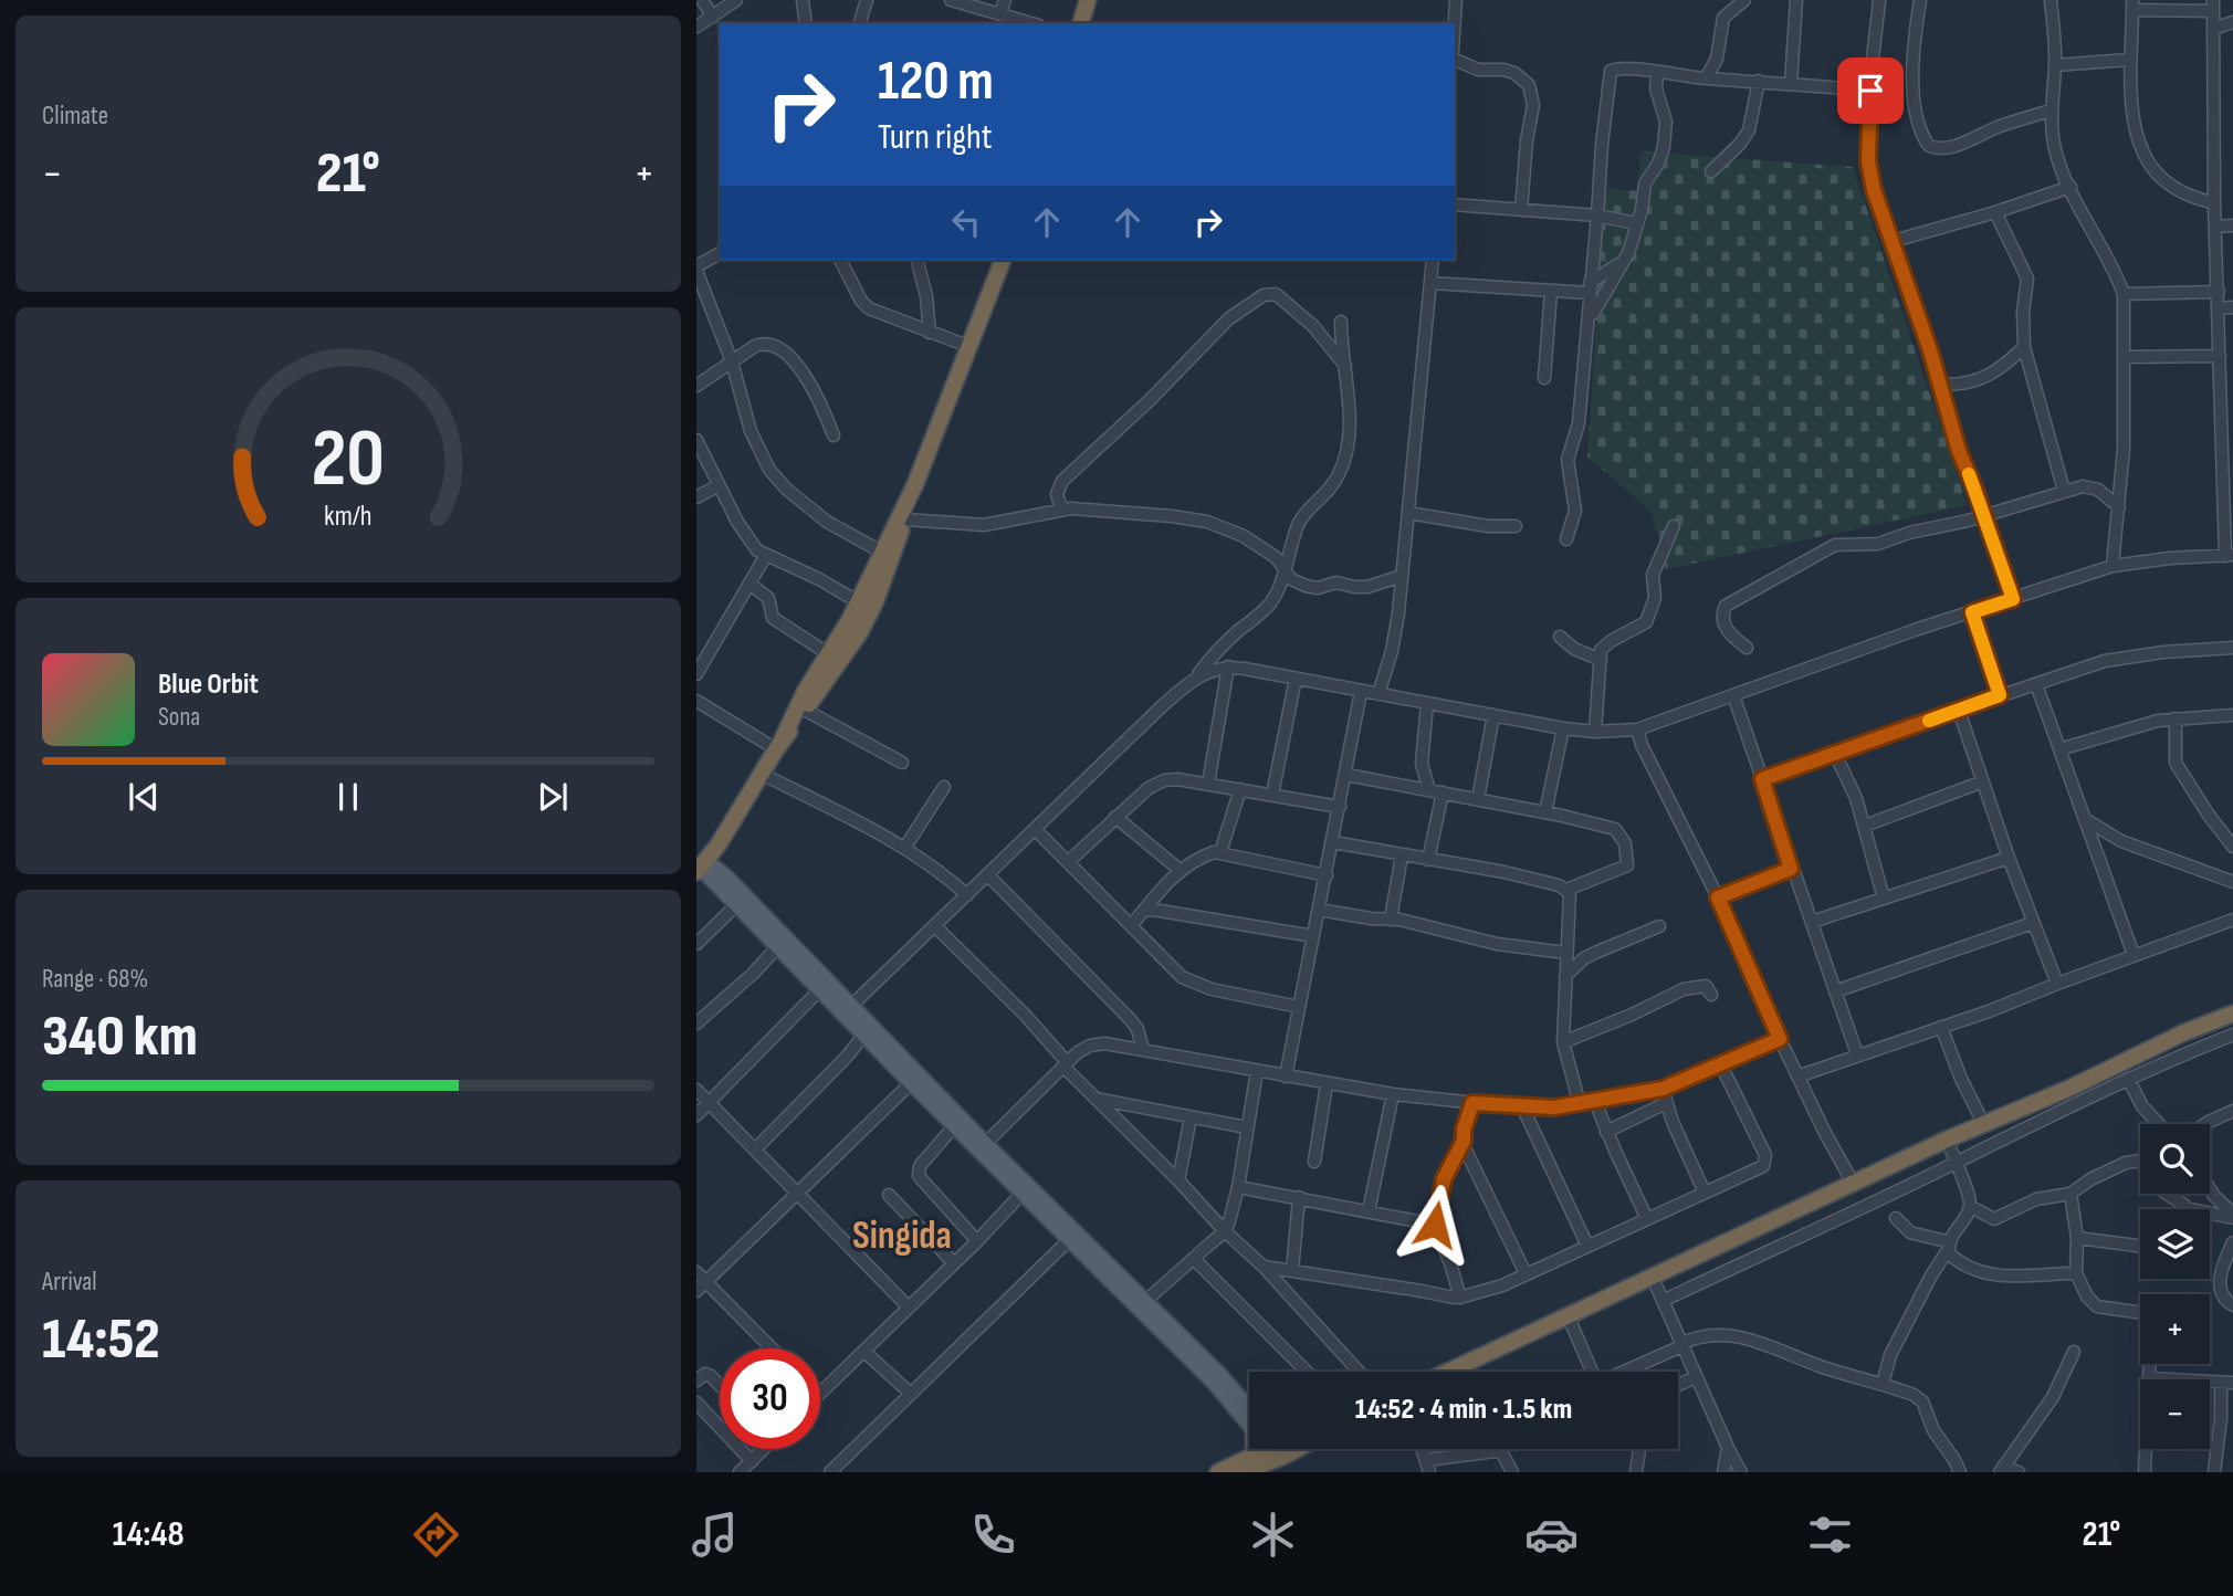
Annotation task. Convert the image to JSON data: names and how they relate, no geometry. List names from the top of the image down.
{
  "districts": ["Singida"],
  "page": {
    "tile": [
      "Climate",
      ["Range · 68%", "340 km"],
      ["Arrival", "14:52"]
    ],
    "turn": ["120 m", "Turn right"],
    "heat": ["−", "21°", "+"],
    "song": ["Blue Orbit", "Sona"],
    "map_buttons": ["+", "−"],
    "limit": "30",
    "trip": "14:52 · 4 min · 1.5 km",
    "tabs": ["14:48", "21°"],
    "gauge": ["20", "km/h"]
  }
}
